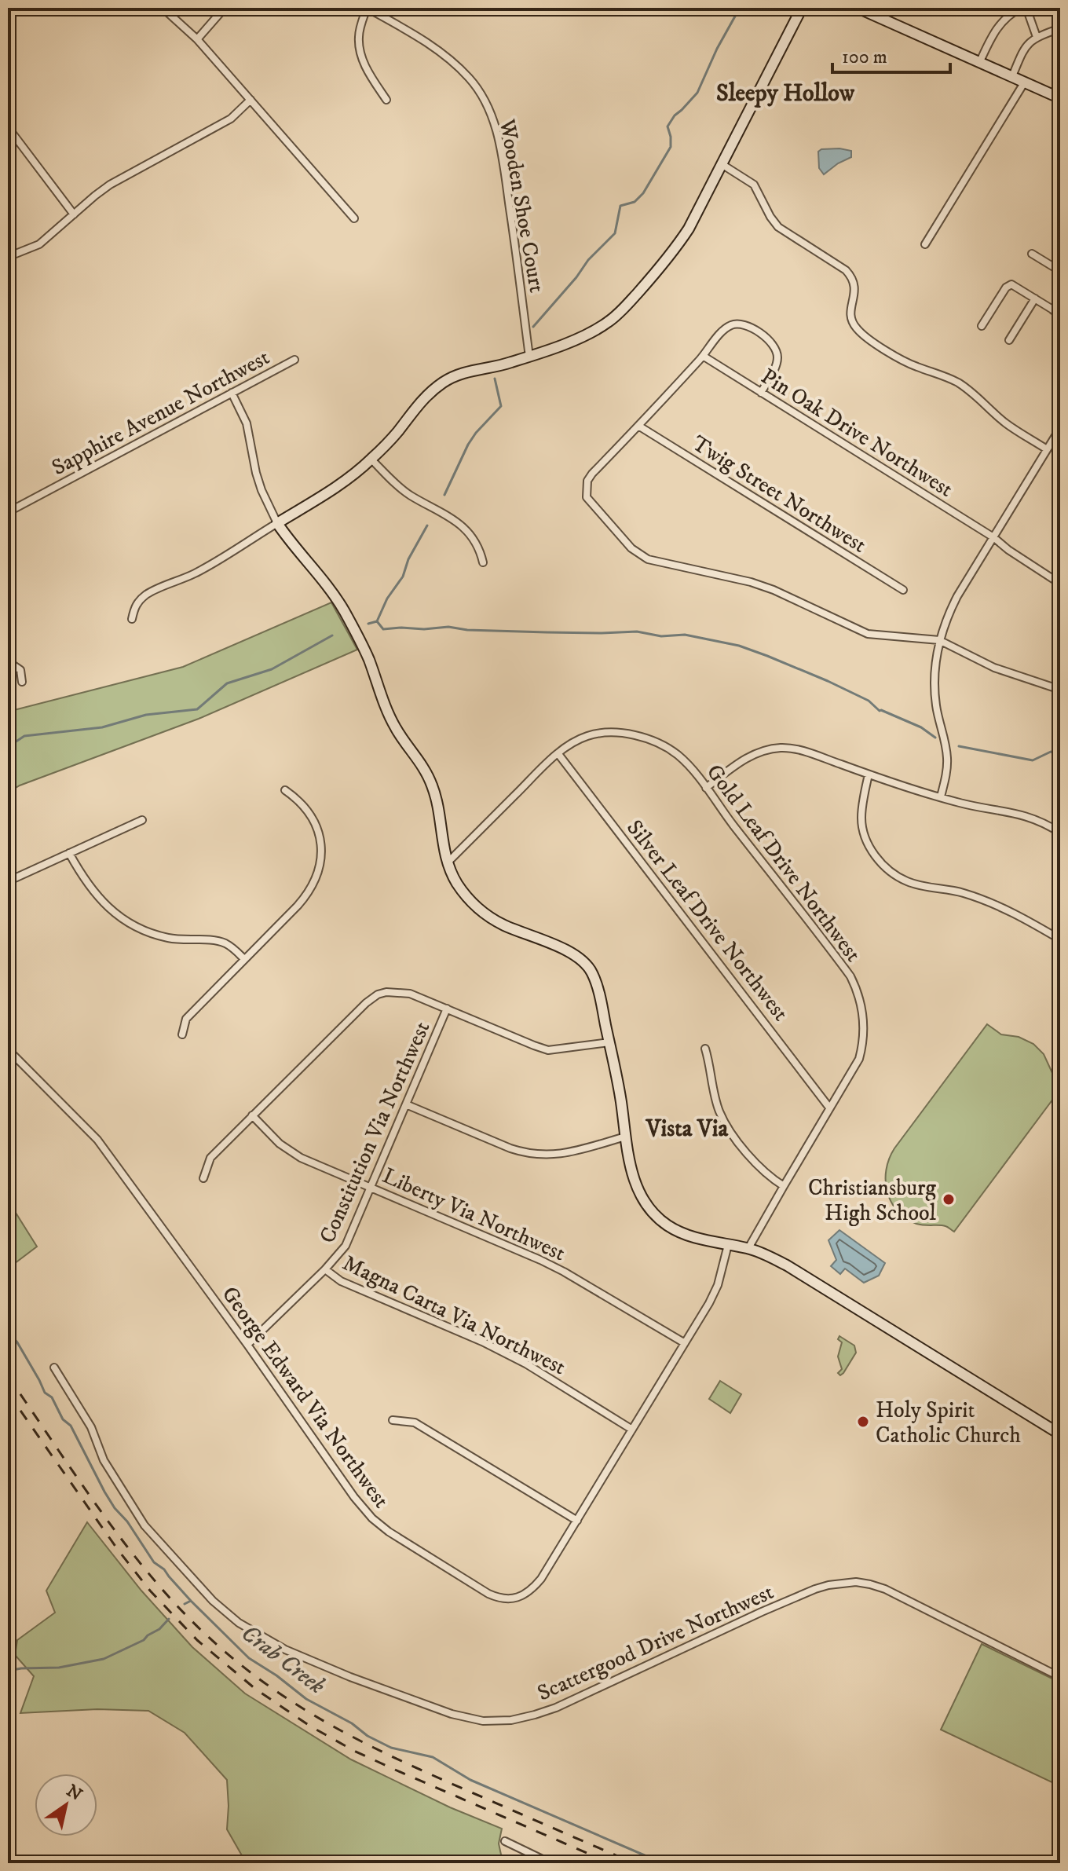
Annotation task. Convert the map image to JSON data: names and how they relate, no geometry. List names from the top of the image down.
{
  "streets": {
    "street": [
      "Wooden Shoe Court",
      "Sapphire Avenue Northwest",
      "Pin Oak Drive Northwest",
      "Twig Street Northwest",
      "Gold Leaf Drive Northwest",
      "Silver Leaf Drive Northwest",
      "Constitution Via Northwest",
      "Liberty Via Northwest",
      "Magna Carta Via Northwest",
      "George Edward Via Northwest",
      "Scattergood Drive Northwest"
    ]
  },
  "crossings": [
    ["Gold Leaf Drive Northwest", "Silver Leaf Drive Northwest"],
    ["Constitution Via Northwest", "Liberty Via Northwest"],
    ["Constitution Via Northwest", "Magna Carta Via Northwest"],
    ["Constitution Via Northwest", "George Edward Via Northwest"],
    ["Liberty Via Northwest", "George Edward Via Northwest"],
    ["Magna Carta Via Northwest", "George Edward Via Northwest"]
  ],
  "districts": ["Sleepy Hollow", "Vista Via"],
  "water": ["Crab Creek"],
  "places": ["Christiansburg High School", "Holy Spirit Catholic Church"],
  "scale_bar": "100 m",
  "north": "top right"
}
